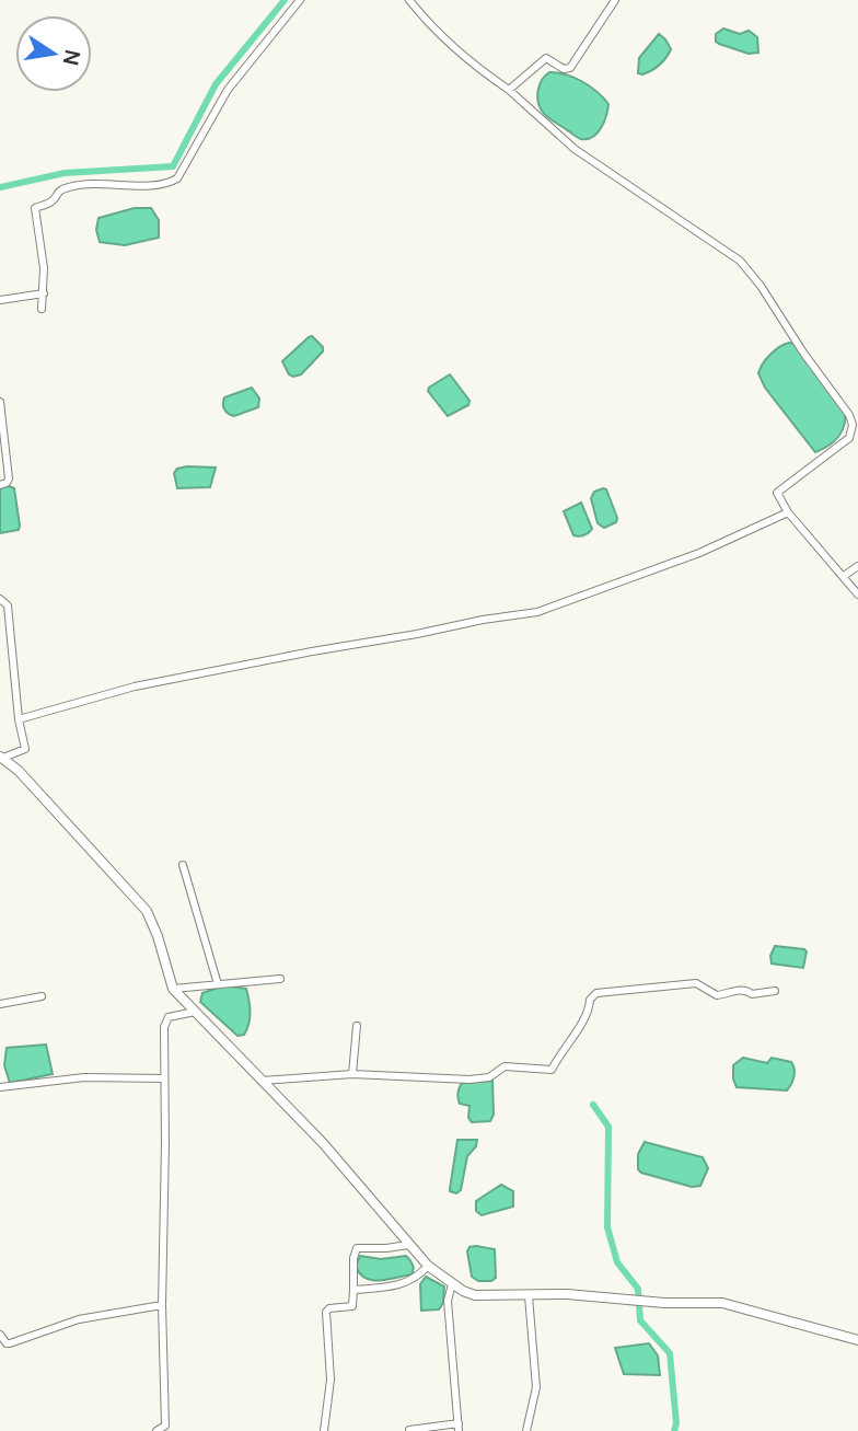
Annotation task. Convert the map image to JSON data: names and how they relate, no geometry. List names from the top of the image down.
{
  "north": "right"
}
